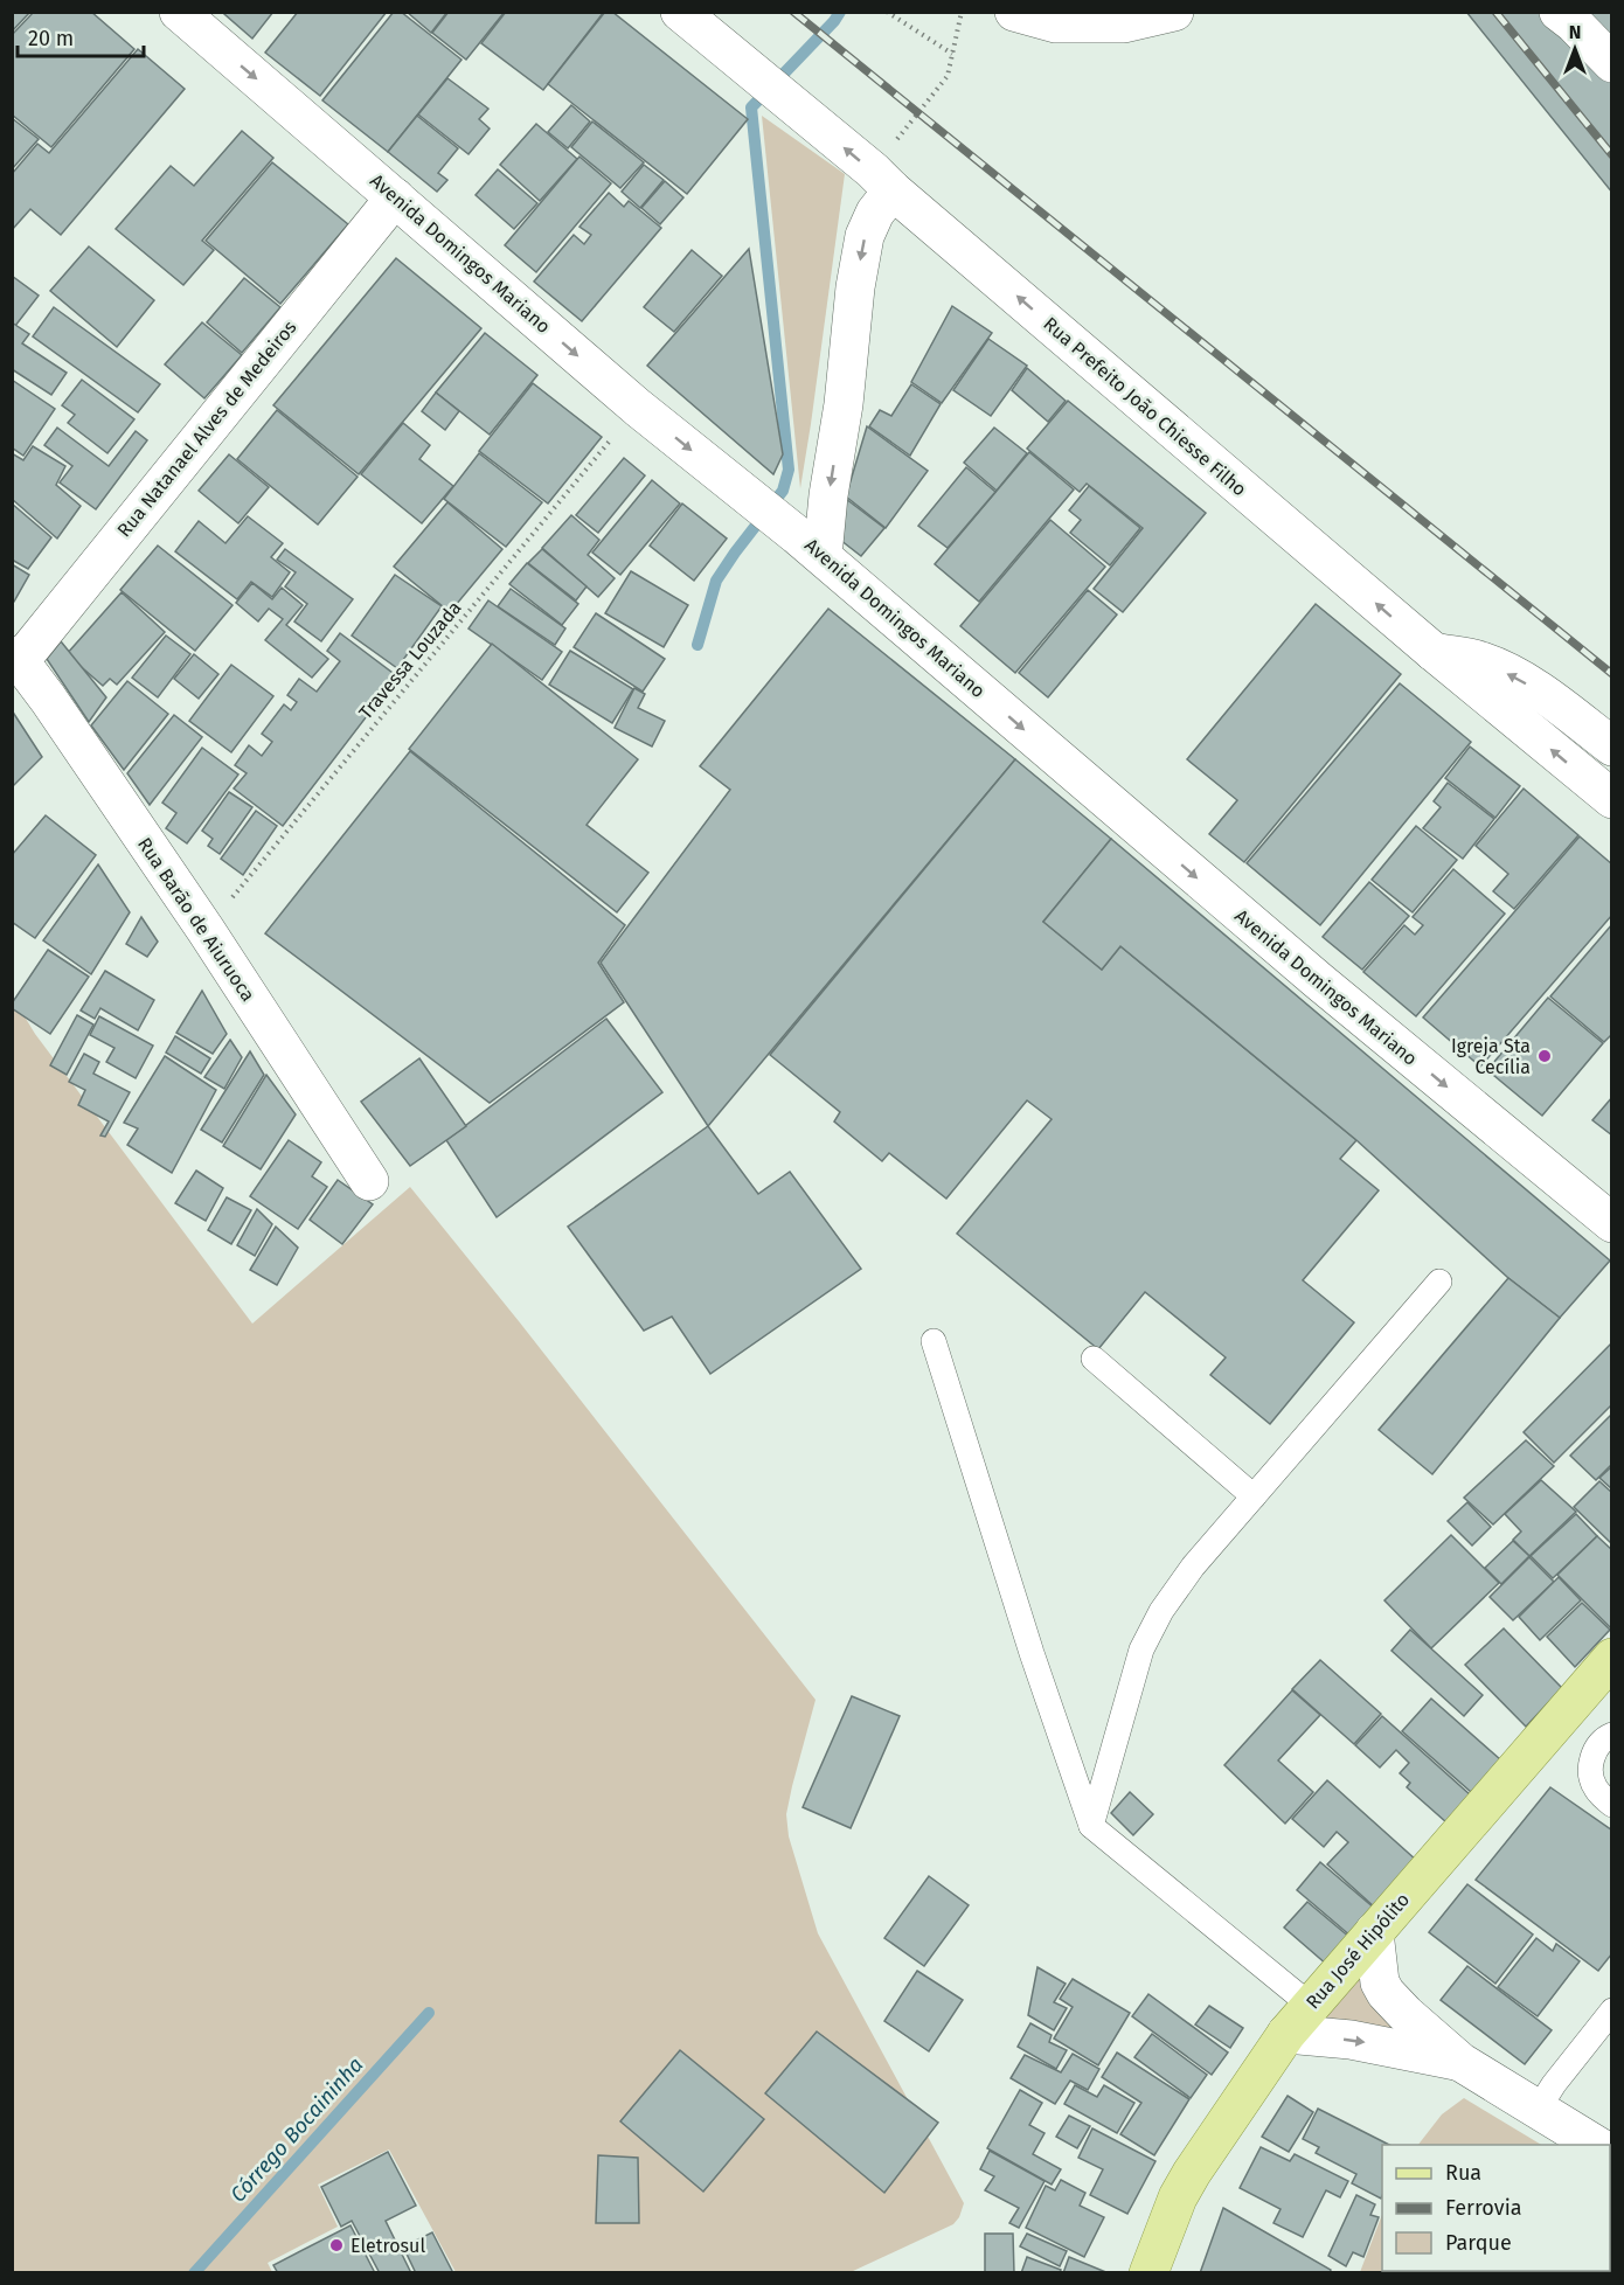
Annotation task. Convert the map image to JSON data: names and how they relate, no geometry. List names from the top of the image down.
{
  "streets": {
    "main road": [
      "Avenida Domingos Mariano",
      "Rua Prefeito João Chiesse Filho",
      "Rua Natanael Alves de Medeiros",
      "Rua Barão de Aiuruoca",
      "Rua José Hipólito"
    ],
    "path": ["Travessa Louzada"]
  },
  "crossings": [
    ["Avenida Domingos Mariano", "Rua Natanael Alves de Medeiros"],
    ["Avenida Domingos Mariano", "Travessa Louzada"],
    ["Rua Natanael Alves de Medeiros", "Rua Barão de Aiuruoca"],
    ["Travessa Louzada", "Rua Barão de Aiuruoca"]
  ],
  "one_way": ["Avenida Domingos Mariano", "Rua Prefeito João Chiesse Filho"],
  "water": ["Córrego Bocaininha"],
  "places": ["Igreja Sta Cecília", "Eletrosul"],
  "legend": ["Rua", "Ferrovia", "Parque"],
  "scale_bar": "20 m",
  "north": "top"
}
